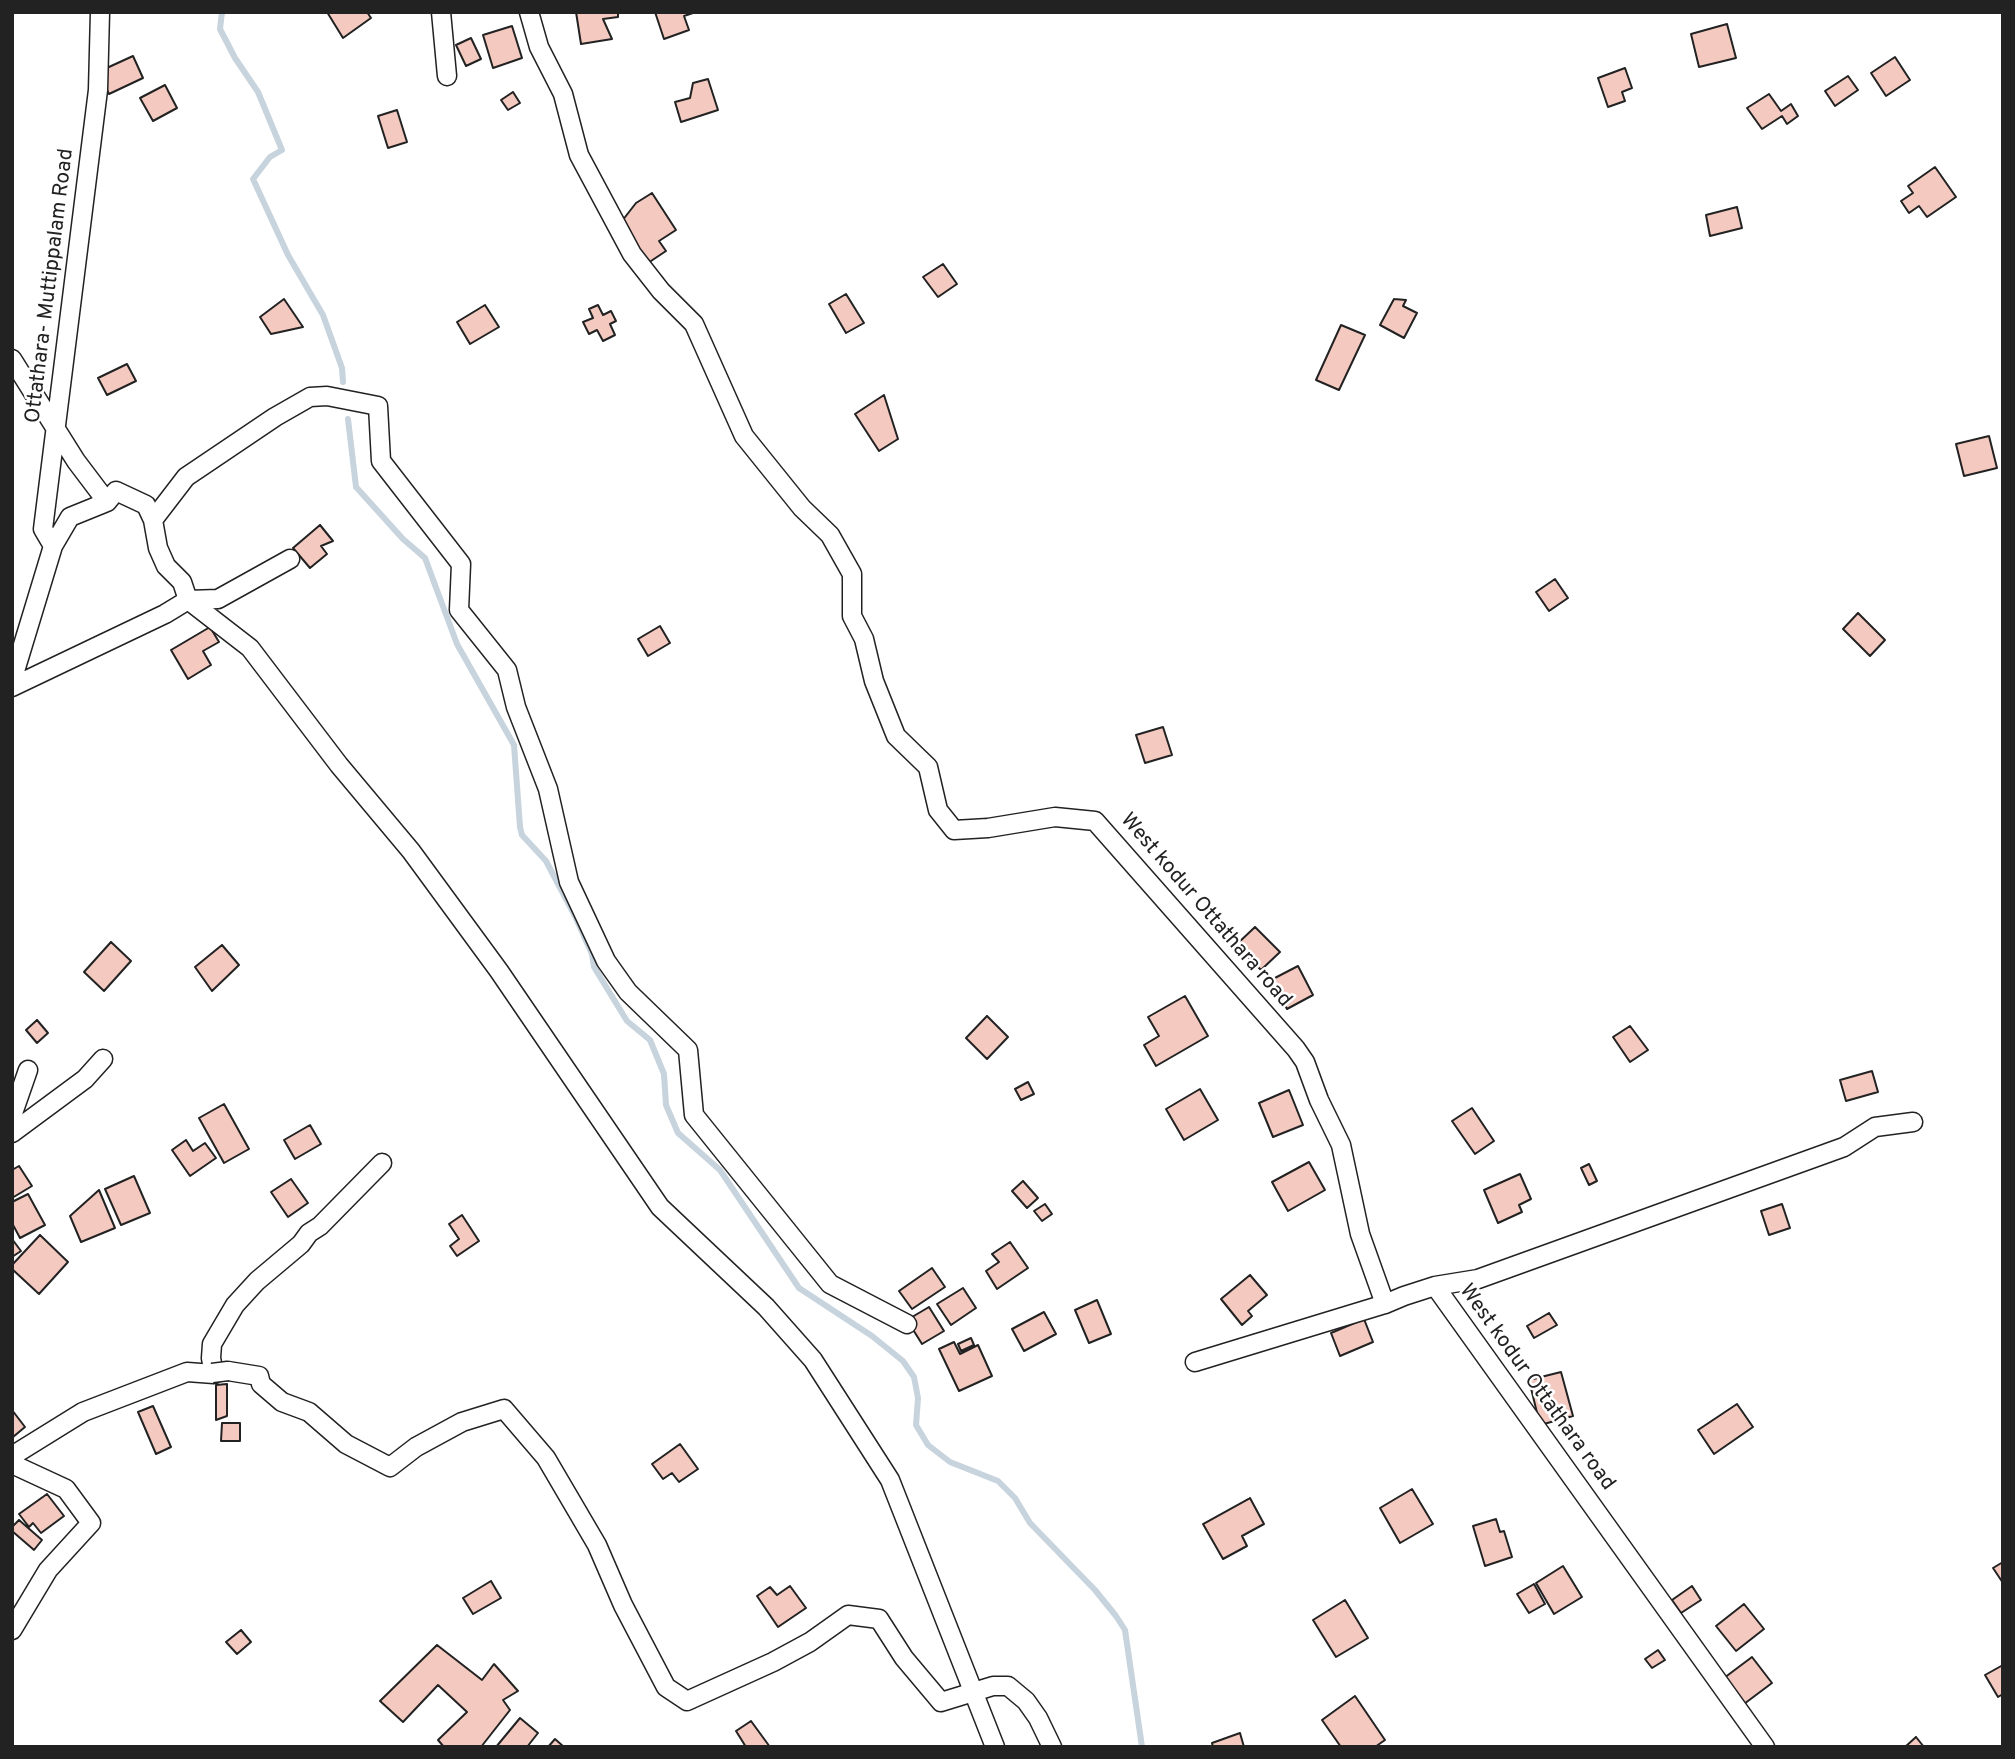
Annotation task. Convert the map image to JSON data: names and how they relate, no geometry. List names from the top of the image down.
{
  "streets": {
    "street": ["Ottathara- Muttippalam Road", "West kodur Ottathara road"]
  }
}
